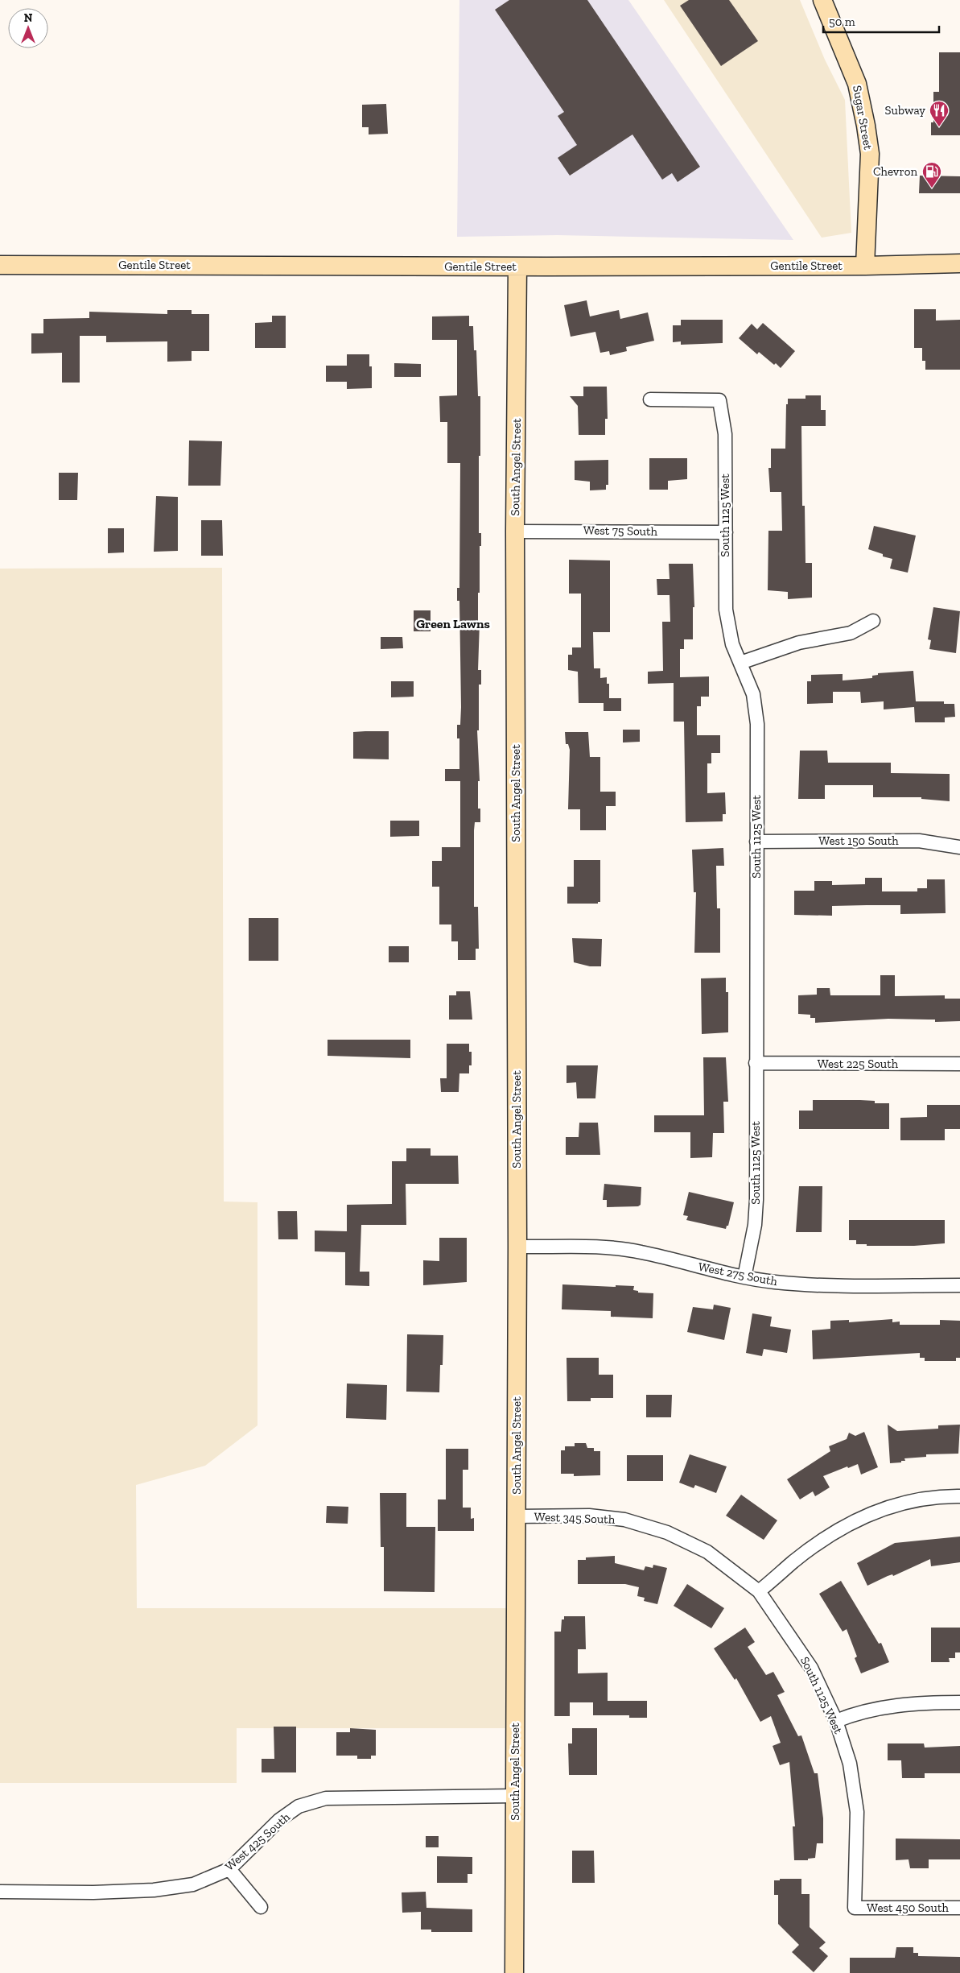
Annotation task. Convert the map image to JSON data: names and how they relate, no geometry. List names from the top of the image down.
{
  "streets": {
    "main road": ["Sugar Street", "Gentile Street", "South Angel Street"],
    "street": [
      "South 1125 West",
      "West 75 South",
      "West 150 South",
      "West 225 South",
      "West 275 South",
      "West 345 South",
      "West 425 South",
      "West 450 South"
    ]
  },
  "crossings": [
    ["Sugar Street", "Gentile Street"],
    ["Gentile Street", "South Angel Street"],
    ["South Angel Street", "West 75 South"],
    ["South Angel Street", "West 275 South"],
    ["South Angel Street", "West 345 South"],
    ["South Angel Street", "West 425 South"],
    ["South 1125 West", "West 75 South"],
    ["South 1125 West", "West 150 South"],
    ["South 1125 West", "West 225 South"],
    ["South 1125 West", "West 275 South"],
    ["South 1125 West", "West 345 South"],
    ["South 1125 West", "West 450 South"]
  ],
  "districts": ["Green Lawns"],
  "places": {
    "restaurant": ["Subway"],
    "fuel station": ["Chevron"]
  },
  "scale_bar": "50 m",
  "north": "top"
}
